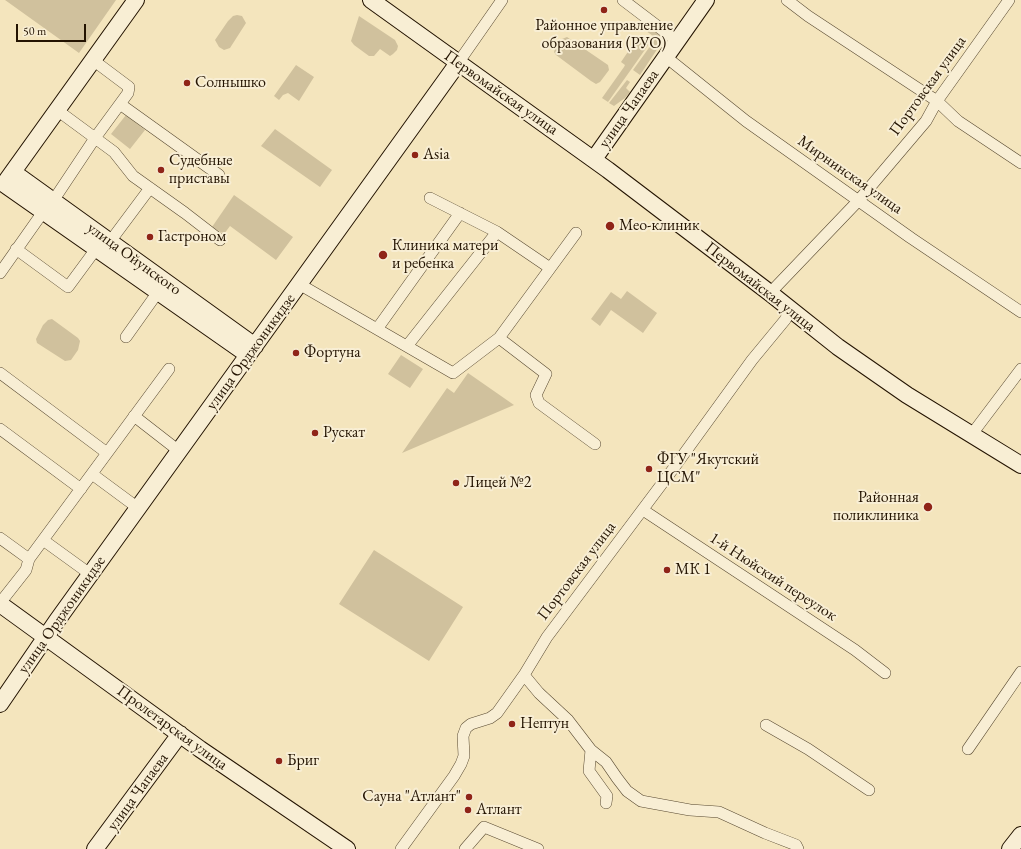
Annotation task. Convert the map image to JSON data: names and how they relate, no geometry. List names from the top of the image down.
{
  "streets": {
    "street": [
      "Портовская улица",
      "Первомайская улица",
      "улица Чапаева",
      "Мирнинская улица",
      "улица Ойунского",
      "улица Орджоникидзе",
      "1-й Нюйский переулок",
      "Пролетарская улица"
    ]
  },
  "crossings": [
    ["Портовская улица", "Первомайская улица"],
    ["Портовская улица", "Мирнинская улица"],
    ["Портовская улица", "1-й Нюйский переулок"],
    ["Первомайская улица", "улица Чапаева"],
    ["Первомайская улица", "улица Орджоникидзе"],
    ["улица Чапаева", "Мирнинская улица"],
    ["улица Чапаева", "Пролетарская улица"],
    ["улица Ойунского", "улица Орджоникидзе"],
    ["улица Орджоникидзе", "Пролетарская улица"]
  ],
  "places": [
    "Районное управление образования (РУО)",
    "Солнышко",
    "Asia",
    "Судебные приставы",
    "Мео-клиник",
    "Гастроном",
    "Клиника матери и ребенка",
    "Фортуна",
    "Рускат",
    "ФГУ \"Якутский ЦСМ\"",
    "Лицей №2",
    "Районная поликлиника",
    "МК 1",
    "Нептун",
    "Бриг",
    "Сауна \"Атлант\"",
    "Атлант"
  ],
  "scale_bar": "50 m"
}
